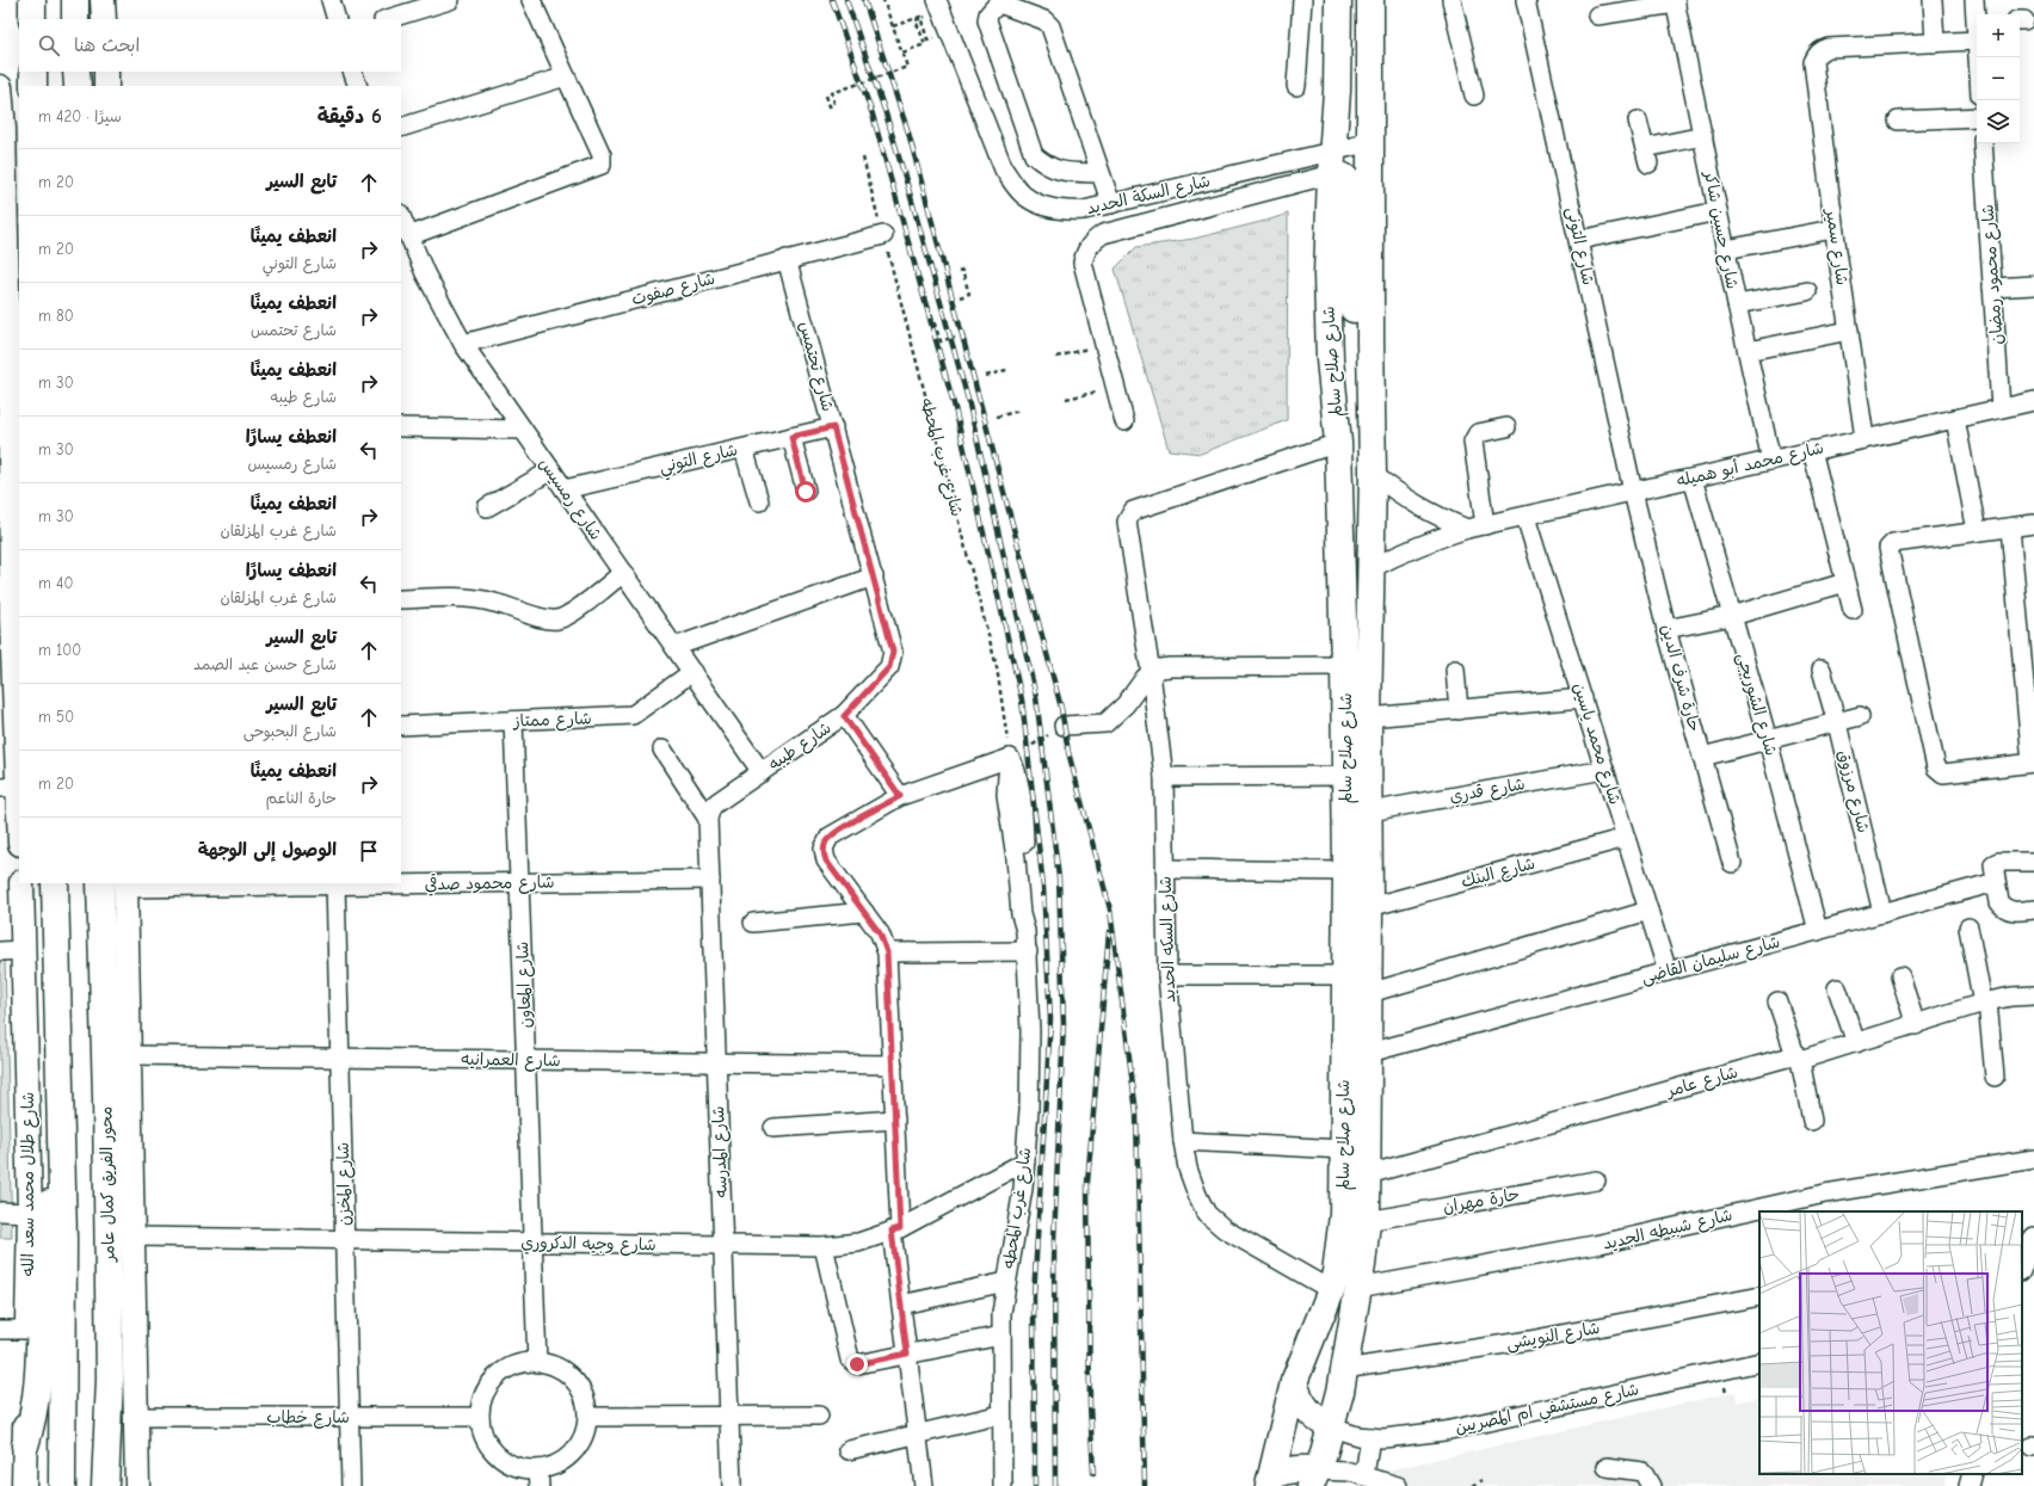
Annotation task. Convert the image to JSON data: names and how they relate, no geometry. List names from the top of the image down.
{
  "streets": {
    "highway": ["شارع صلاح سالم", "محور الفريق كمال عامر"],
    "main road": ["شارع طلال محمد سعد الله"],
    "street": [
      "شارع السكة الحديد",
      "شارع حسين شاكر",
      "شارع التونى",
      "شارع سمير",
      "شارع محمود رمضان",
      "شارع صفوت",
      "شارع تحتمس",
      "شارع غرب المحطه",
      "شارع التوني",
      "شارع محمد أبو هميله",
      "شارع رمسيس",
      "حارة شرف الدين",
      "شارع الشوربجى",
      "شارع ممتاز",
      "شارع محمد ياسين",
      "شارع طيبه",
      "شارع قدري",
      "شارع مرزوق",
      "شارع البنك",
      "شارع محمود صدقي",
      "شارع السكه الحديد",
      "شارع سليمان القاضى",
      "شارع المعاون",
      "شارع العمرانيه",
      "شارع عامر",
      "شارع المدرسه",
      "شارع المخزن",
      "حارة مهران",
      "شارع شبيطه الجديد",
      "شارع وجيه الدكروري",
      "شارع النويشى",
      "شارع مستشفي ام المصريين",
      "شارع خطاب"
    ]
  },
  "crossings": [
    ["شارع السكة الحديد", "شارع صلاح سالم"],
    ["شارع حسين شاكر", "شارع محمد أبو هميله"],
    ["شارع التونى", "شارع محمد أبو هميله"],
    ["شارع التونى", "حارة شرف الدين"],
    ["شارع سمير", "شارع محمد أبو هميله"],
    ["شارع محمود رمضان", "شارع محمد أبو هميله"],
    ["شارع صفوت", "شارع تحتمس"],
    ["شارع صفوت", "شارع غرب المحطه"],
    ["شارع صفوت", "شارع رمسيس"],
    ["شارع صلاح سالم", "شارع محمد أبو هميله"],
    ["شارع صلاح سالم", "شارع قدري"],
    ["شارع صلاح سالم", "شارع البنك"],
    ["شارع صلاح سالم", "شارع السكه الحديد"],
    ["شارع صلاح سالم", "شارع سليمان القاضى"],
    ["شارع صلاح سالم", "شارع عامر"],
    ["شارع صلاح سالم", "حارة مهران"],
    ["شارع صلاح سالم", "شارع شبيطه الجديد"],
    ["شارع صلاح سالم", "شارع النويشى"],
    ["شارع صلاح سالم", "شارع مستشفي ام المصريين"],
    ["شارع تحتمس", "شارع التوني"],
    ["شارع تحتمس", "شارع طيبه"],
    ["شارع غرب المحطه", "شارع وجيه الدكروري"],
    ["شارع التوني", "شارع رمسيس"],
    ["شارع محمد أبو هميله", "حارة شرف الدين"],
    ["شارع محمد أبو هميله", "شارع الشوربجى"],
    ["شارع محمد أبو هميله", "شارع محمد ياسين"],
    ["شارع رمسيس", "شارع ممتاز"],
    ["شارع رمسيس", "شارع طيبه"],
    ["شارع الشوربجى", "شارع سليمان القاضى"],
    ["شارع ممتاز", "شارع المعاون"],
    ["شارع محمد ياسين", "شارع قدري"],
    ["شارع محمد ياسين", "شارع البنك"],
    ["شارع محمد ياسين", "شارع سليمان القاضى"],
    ["شارع طيبه", "شارع المدرسه"],
    ["شارع مرزوق", "شارع سليمان القاضى"],
    ["شارع محمود صدقي", "شارع المعاون"],
    ["شارع محمود صدقي", "شارع المدرسه"],
    ["شارع محمود صدقي", "شارع المخزن"],
    ["شارع المعاون", "شارع العمرانيه"],
    ["شارع المعاون", "شارع وجيه الدكروري"],
    ["شارع المعاون", "شارع خطاب"],
    ["شارع العمرانيه", "شارع المدرسه"],
    ["شارع العمرانيه", "شارع المخزن"],
    ["شارع المدرسه", "شارع وجيه الدكروري"],
    ["شارع المخزن", "شارع وجيه الدكروري"],
    ["شارع المخزن", "شارع خطاب"]
  ],
  "page": {
    "map_buttons": ["+", "−"],
    "search": "ابحث هنا",
    "heading": ["6 دقيقة", "سيرًا · 420 m"],
    "list": [
      ["تابع السير", "20 m"],
      ["انعطف يمينًا", "شارع التوني", "20 m"],
      ["انعطف يمينًا", "شارع تحتمس", "80 m"],
      ["انعطف يمينًا", "شارع طيبه", "30 m"],
      ["انعطف يسارًا", "شارع رمسيس", "30 m"],
      ["انعطف يمينًا", "شارع غرب المزلقان", "30 m"],
      ["انعطف يسارًا", "شارع غرب المزلقان", "40 m"],
      ["تابع السير", "شارع حسن عبد الصمد", "100 m"],
      ["تابع السير", "شارع البحبوحى", "50 m"],
      ["انعطف يمينًا", "حارة الناعم", "20 m"],
      "الوصول إلى الوجهة"
    ]
  }
}
